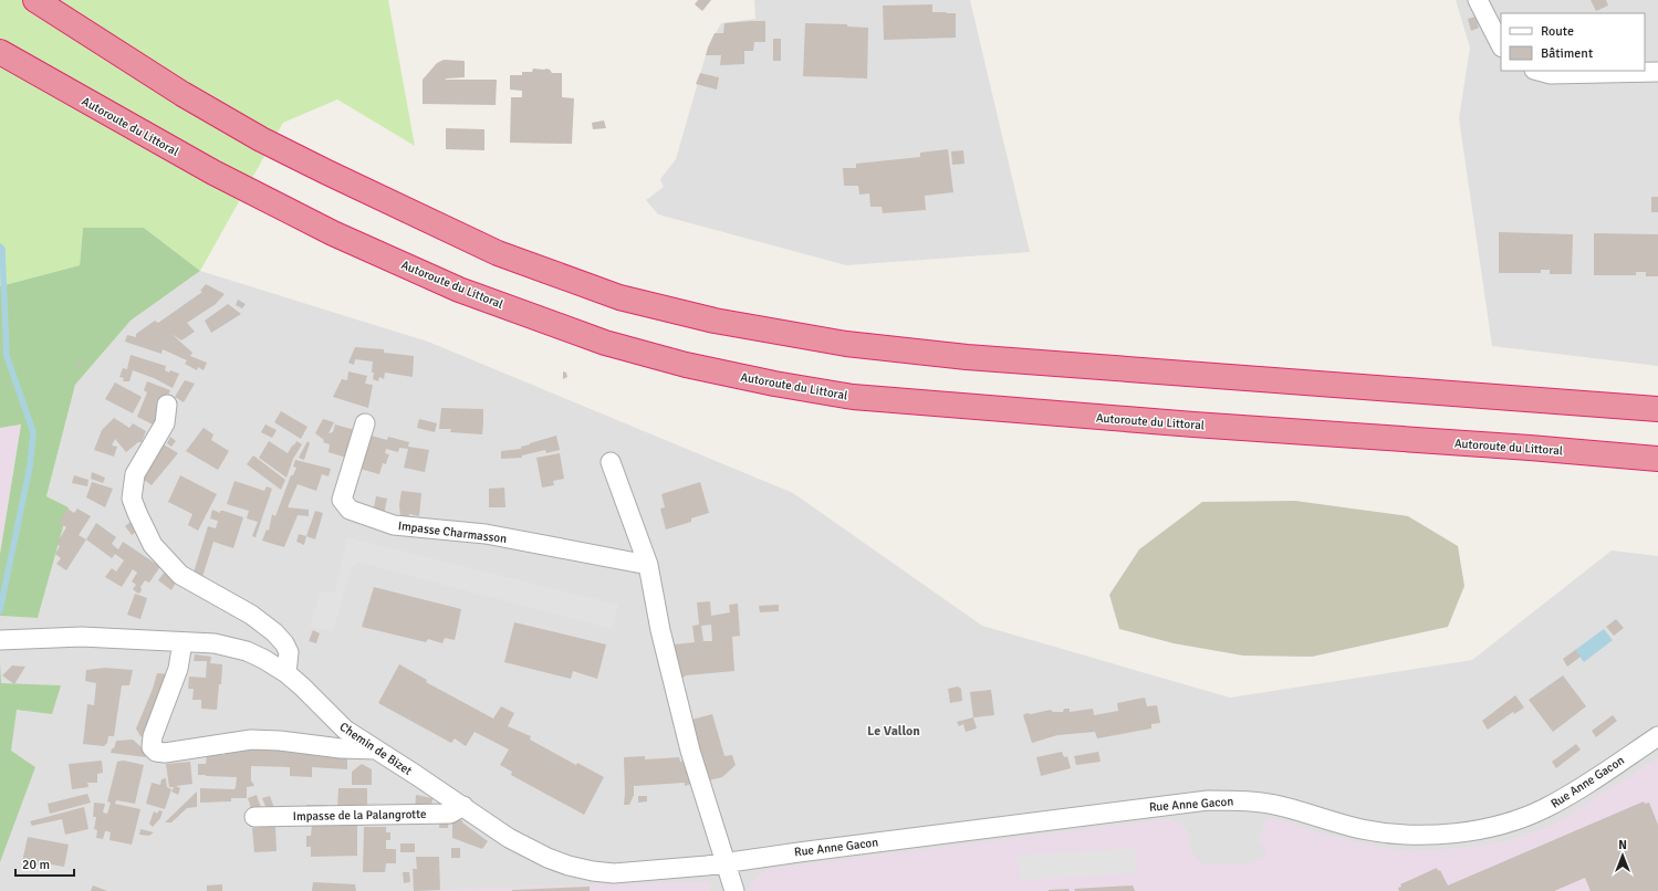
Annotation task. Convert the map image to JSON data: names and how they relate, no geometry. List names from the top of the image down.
{
  "streets": {
    "highway": ["Autoroute du Littoral"],
    "street": [
      "Impasse Charmasson",
      "Chemin de Bizet",
      "Rue Anne Gacon",
      "Impasse de la Palangrotte"
    ]
  },
  "crossings": [
    ["Chemin de Bizet", "Rue Anne Gacon"],
    ["Chemin de Bizet", "Impasse de la Palangrotte"]
  ],
  "districts": ["Le Vallon"],
  "legend": ["Route", "Bâtiment"],
  "scale_bar": "20 m",
  "north": "top"
}
